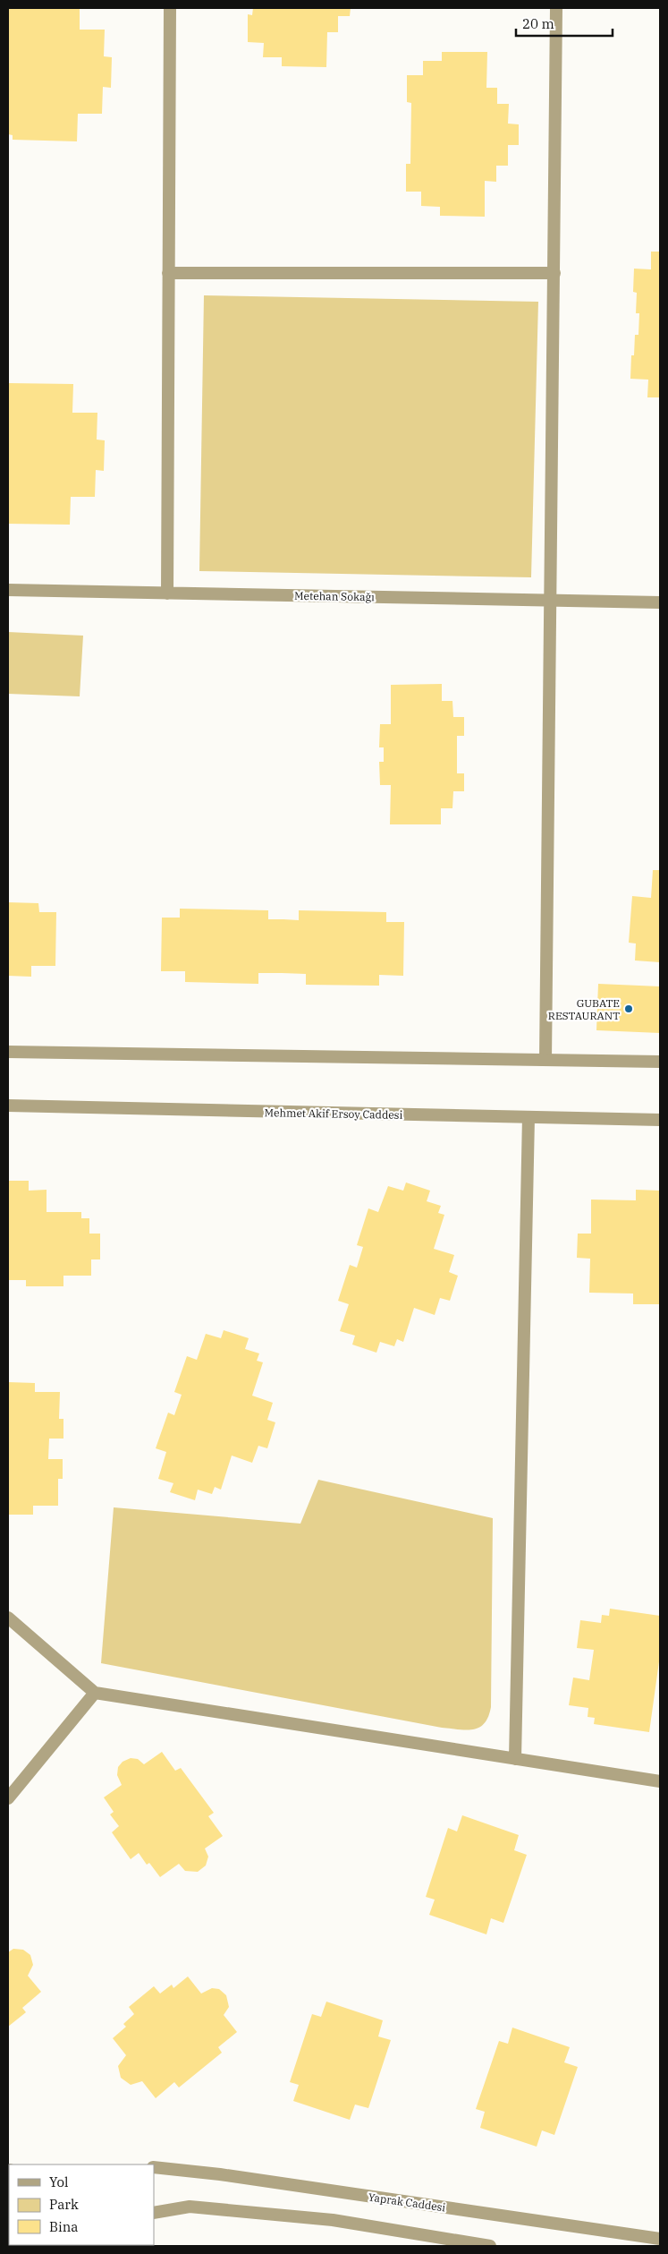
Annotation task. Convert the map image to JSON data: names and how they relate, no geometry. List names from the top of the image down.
{
  "streets": {
    "street": ["Metehan Sokağı", "Mehmet Akif Ersoy Caddesi", "Yaprak Caddesi"]
  },
  "places": ["GUBATE RESTAURANT"],
  "legend": ["Yol", "Park", "Bina"],
  "scale_bar": "20 m"
}
